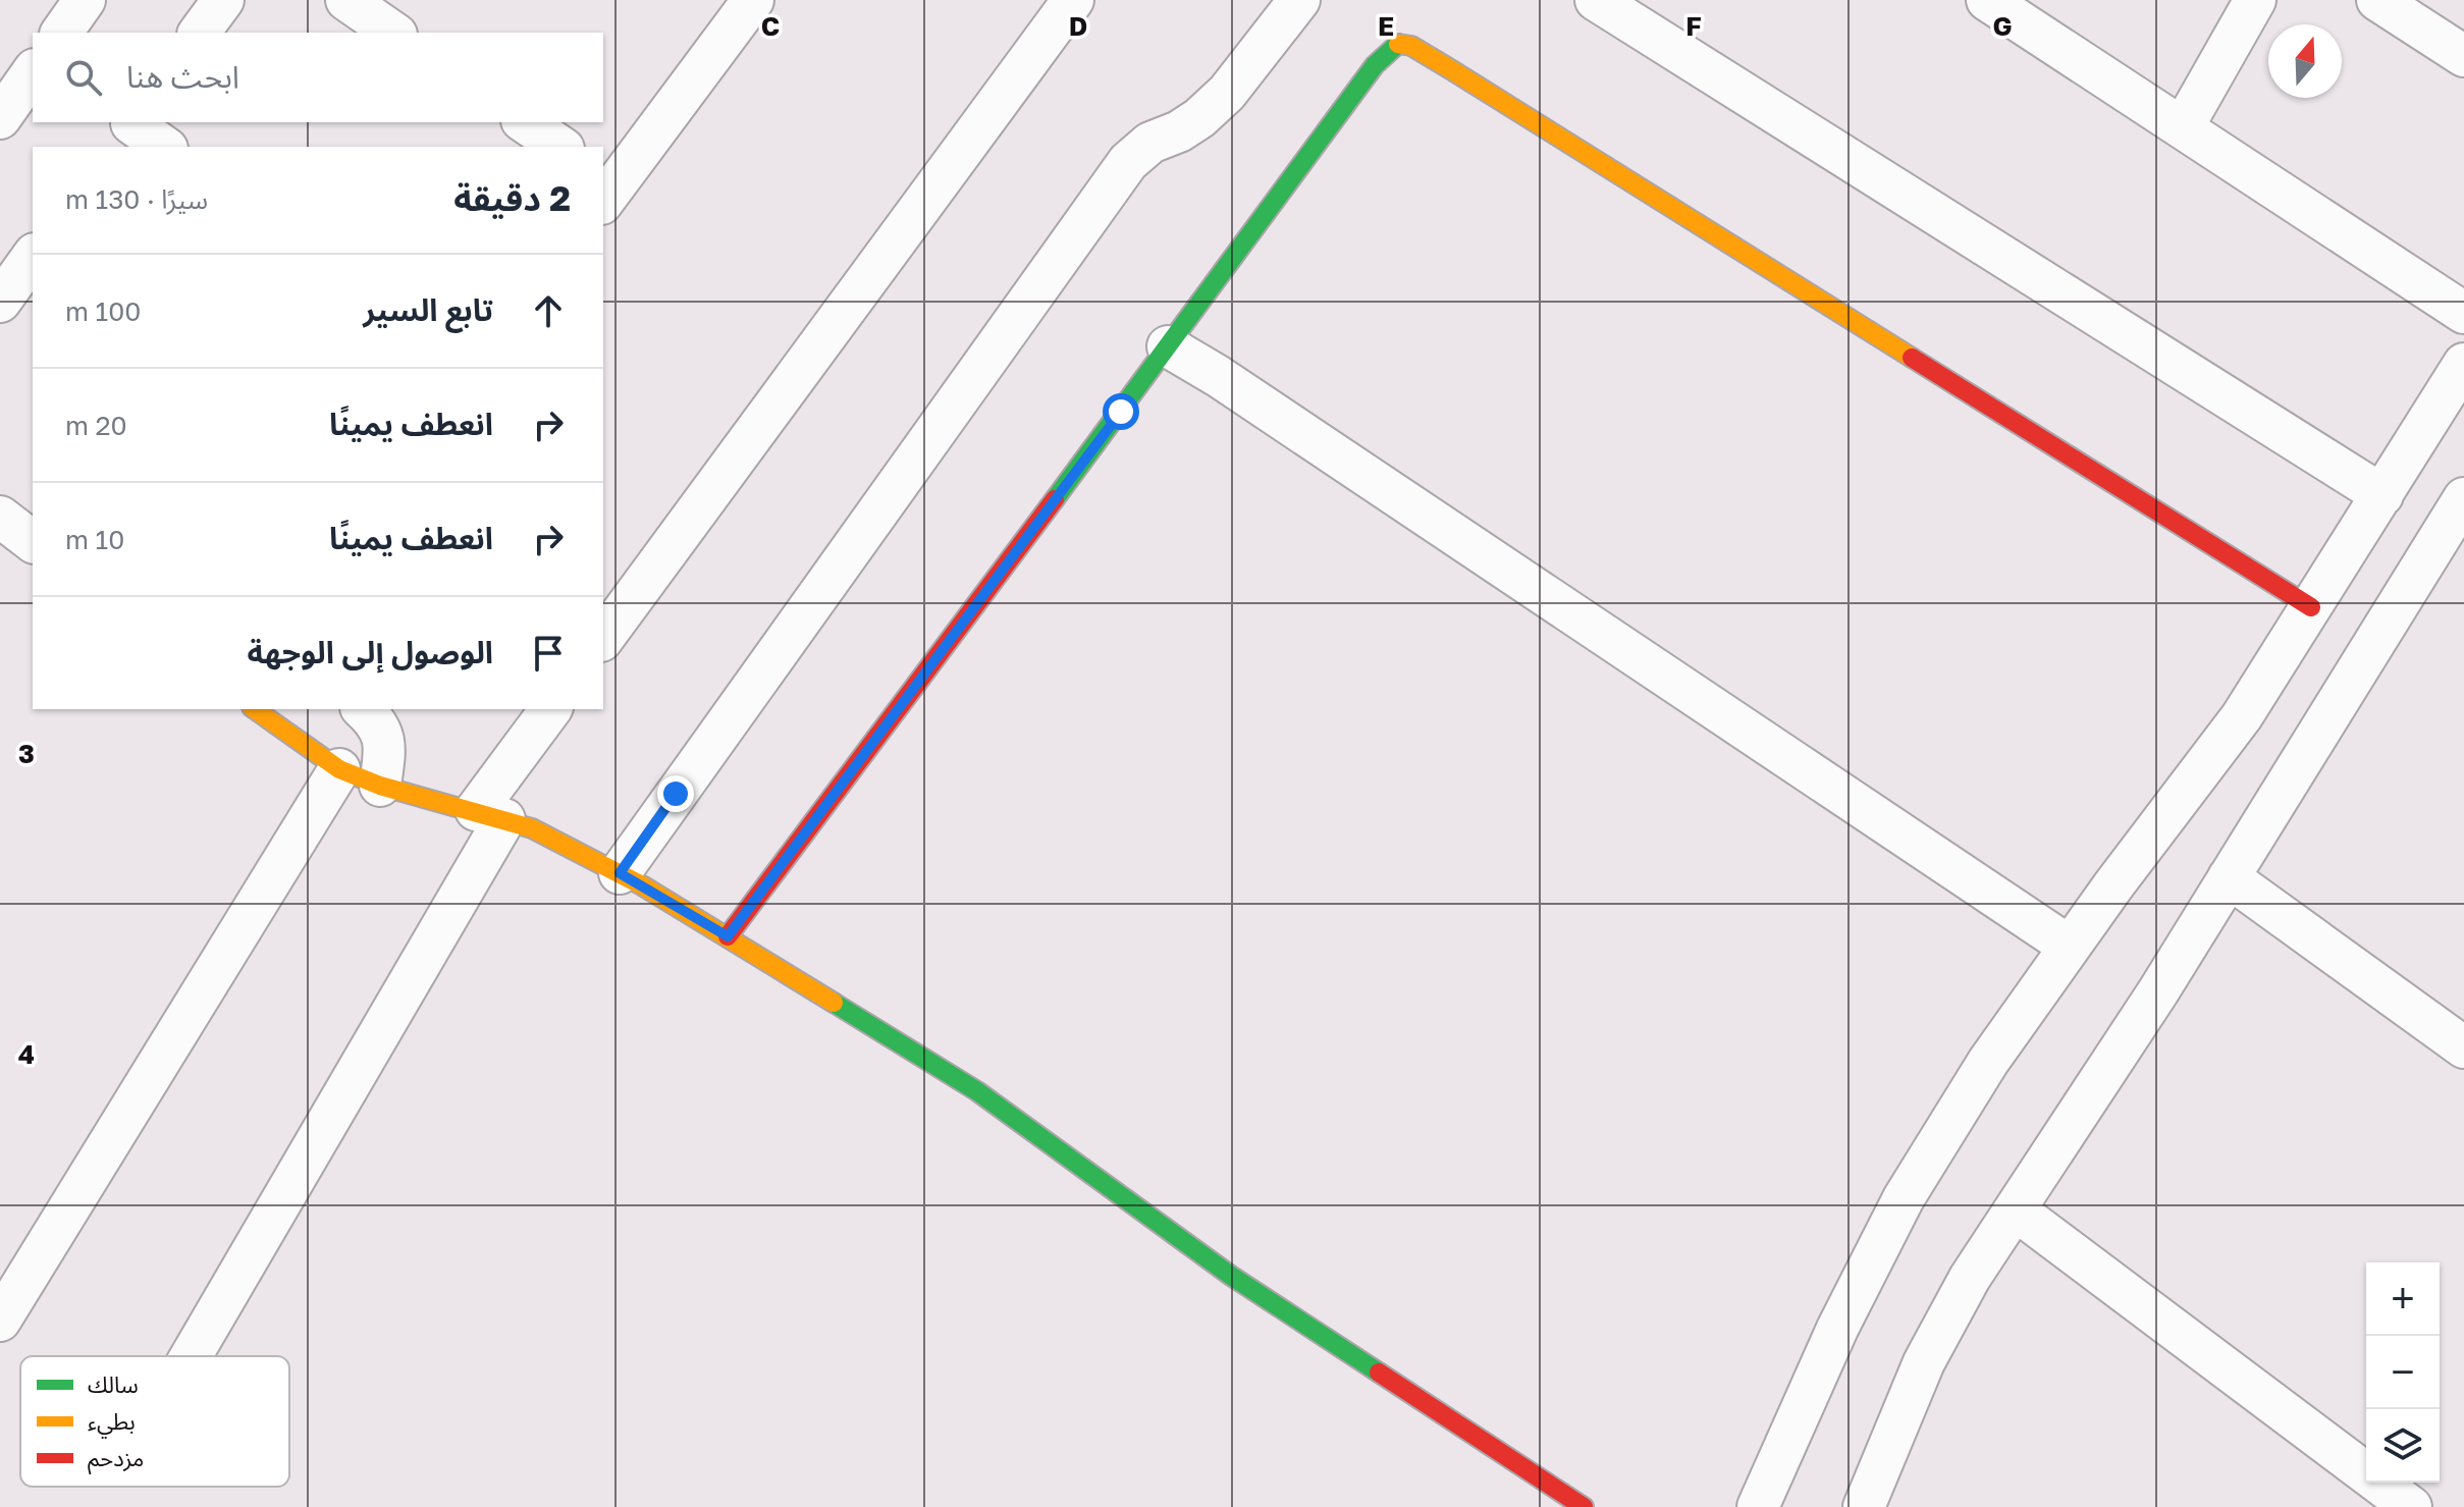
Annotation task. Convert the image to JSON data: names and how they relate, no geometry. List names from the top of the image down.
{
  "legend": ["سالك", "بطيء", "مزدحم"],
  "north": "top",
  "page": {
    "search": "ابحث هنا",
    "heading": ["2 دقيقة", "سيرًا · 130 m"],
    "list": [
      ["تابع السير", "100 m"],
      ["انعطف يمينًا", "20 m"],
      ["انعطف يمينًا", "10 m"],
      "الوصول إلى الوجهة"
    ],
    "map_buttons": ["+", "−"]
  },
  "grid": {
    "columns": [
      "C",
      "D",
      "E",
      "F",
      "G"
    ],
    "rows": ["3", "4"]
  }
}
